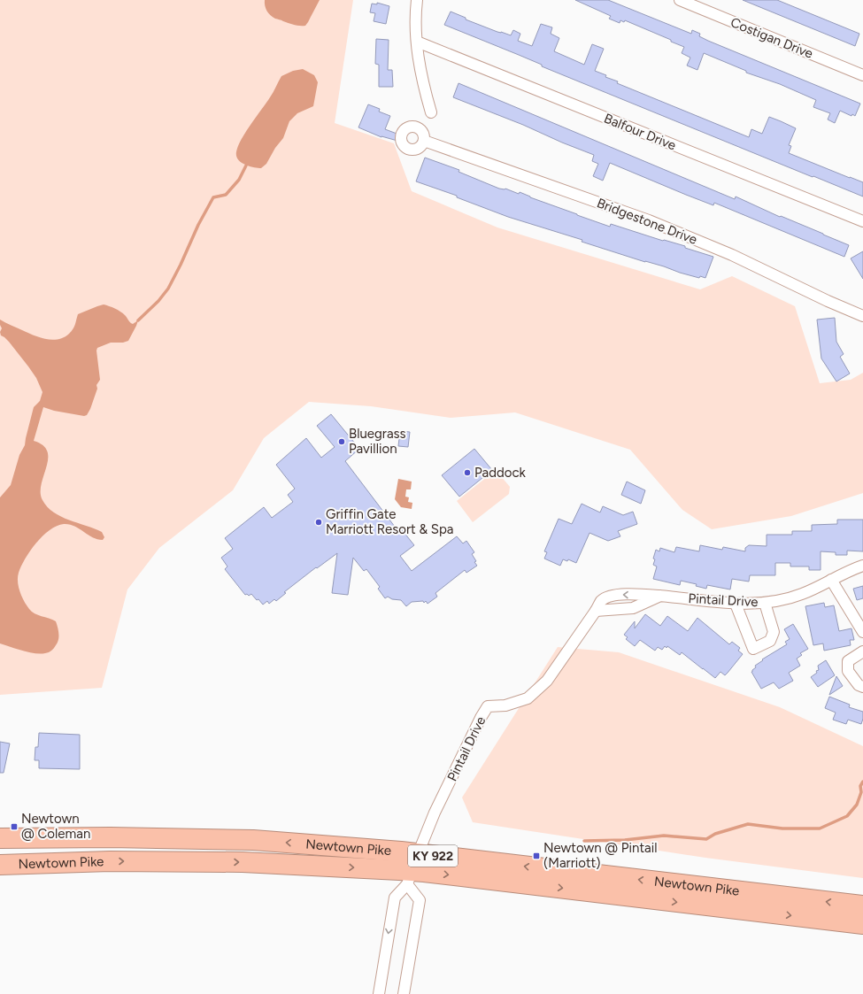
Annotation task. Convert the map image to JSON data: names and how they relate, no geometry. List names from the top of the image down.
{
  "streets": {
    "highway": ["Newtown Pike", "KY 922"],
    "street": [
      "Costigan Drive",
      "Balfour Drive",
      "Bridgestone Drive",
      "Pintail Drive"
    ]
  },
  "crossings": [
    ["Pintail Drive", "Newtown Pike"]
  ],
  "places": {
    "other": ["Bluegrass Pavillion", "Paddock", "Griffin Gate Marriott Resort & Spa"],
    "transit": ["Newtown @ Coleman", "Newtown @ Pintail (Marriott)"]
  }
}
